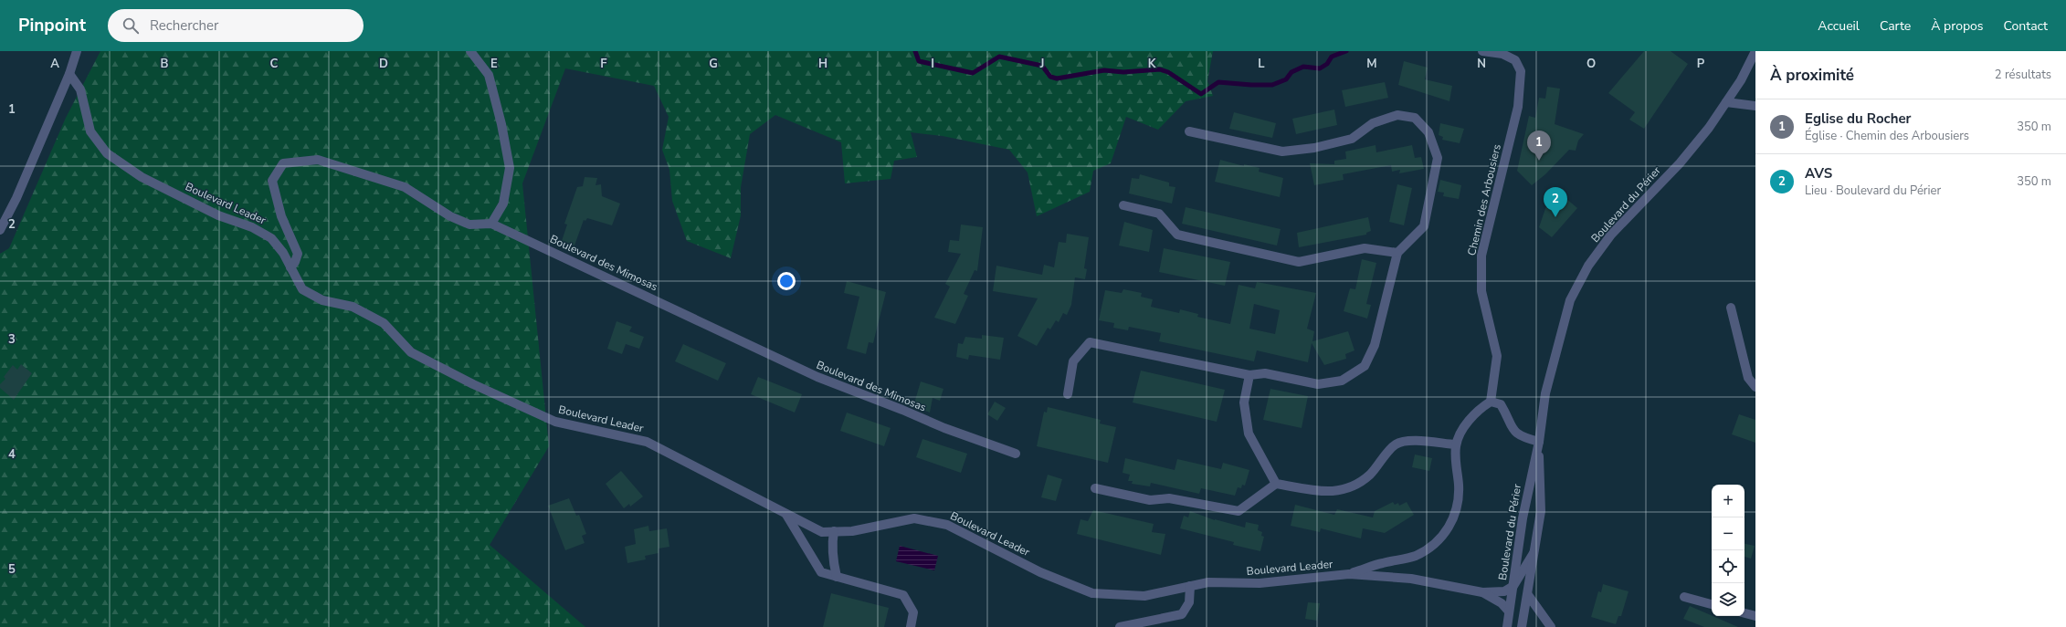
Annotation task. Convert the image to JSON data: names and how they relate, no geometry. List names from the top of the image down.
{
  "streets": {
    "street": [
      "Chemin des Arbousiers",
      "Boulevard Leader",
      "Boulevard du Périer",
      "Boulevard des Mimosas"
    ]
  },
  "crossings": [
    ["Boulevard Leader", "Boulevard des Mimosas"]
  ],
  "page": {
    "header": "Pinpoint",
    "search": "Rechercher",
    "nav": [
      "Accueil",
      "Carte",
      "À propos",
      "Contact"
    ],
    "heading": ["À proximité", "2 résultats"],
    "list": [
      {
        "mark": "1",
        "name": "Eglise du Rocher",
        "note": "Église · Chemin des Arbousiers",
        "value": "350 m"
      },
      {
        "mark": "2",
        "name": "AVS",
        "note": "Lieu · Boulevard du Périer",
        "value": "350 m"
      }
    ],
    "pins": ["1", "2"],
    "map_buttons": ["+", "−"]
  },
  "grid": {
    "columns": [
      "A",
      "B",
      "C",
      "D",
      "E",
      "F",
      "G",
      "H",
      "I",
      "J",
      "K",
      "L",
      "M",
      "N",
      "O",
      "P"
    ],
    "rows": [
      "1",
      "2",
      "3",
      "4",
      "5"
    ]
  }
}
